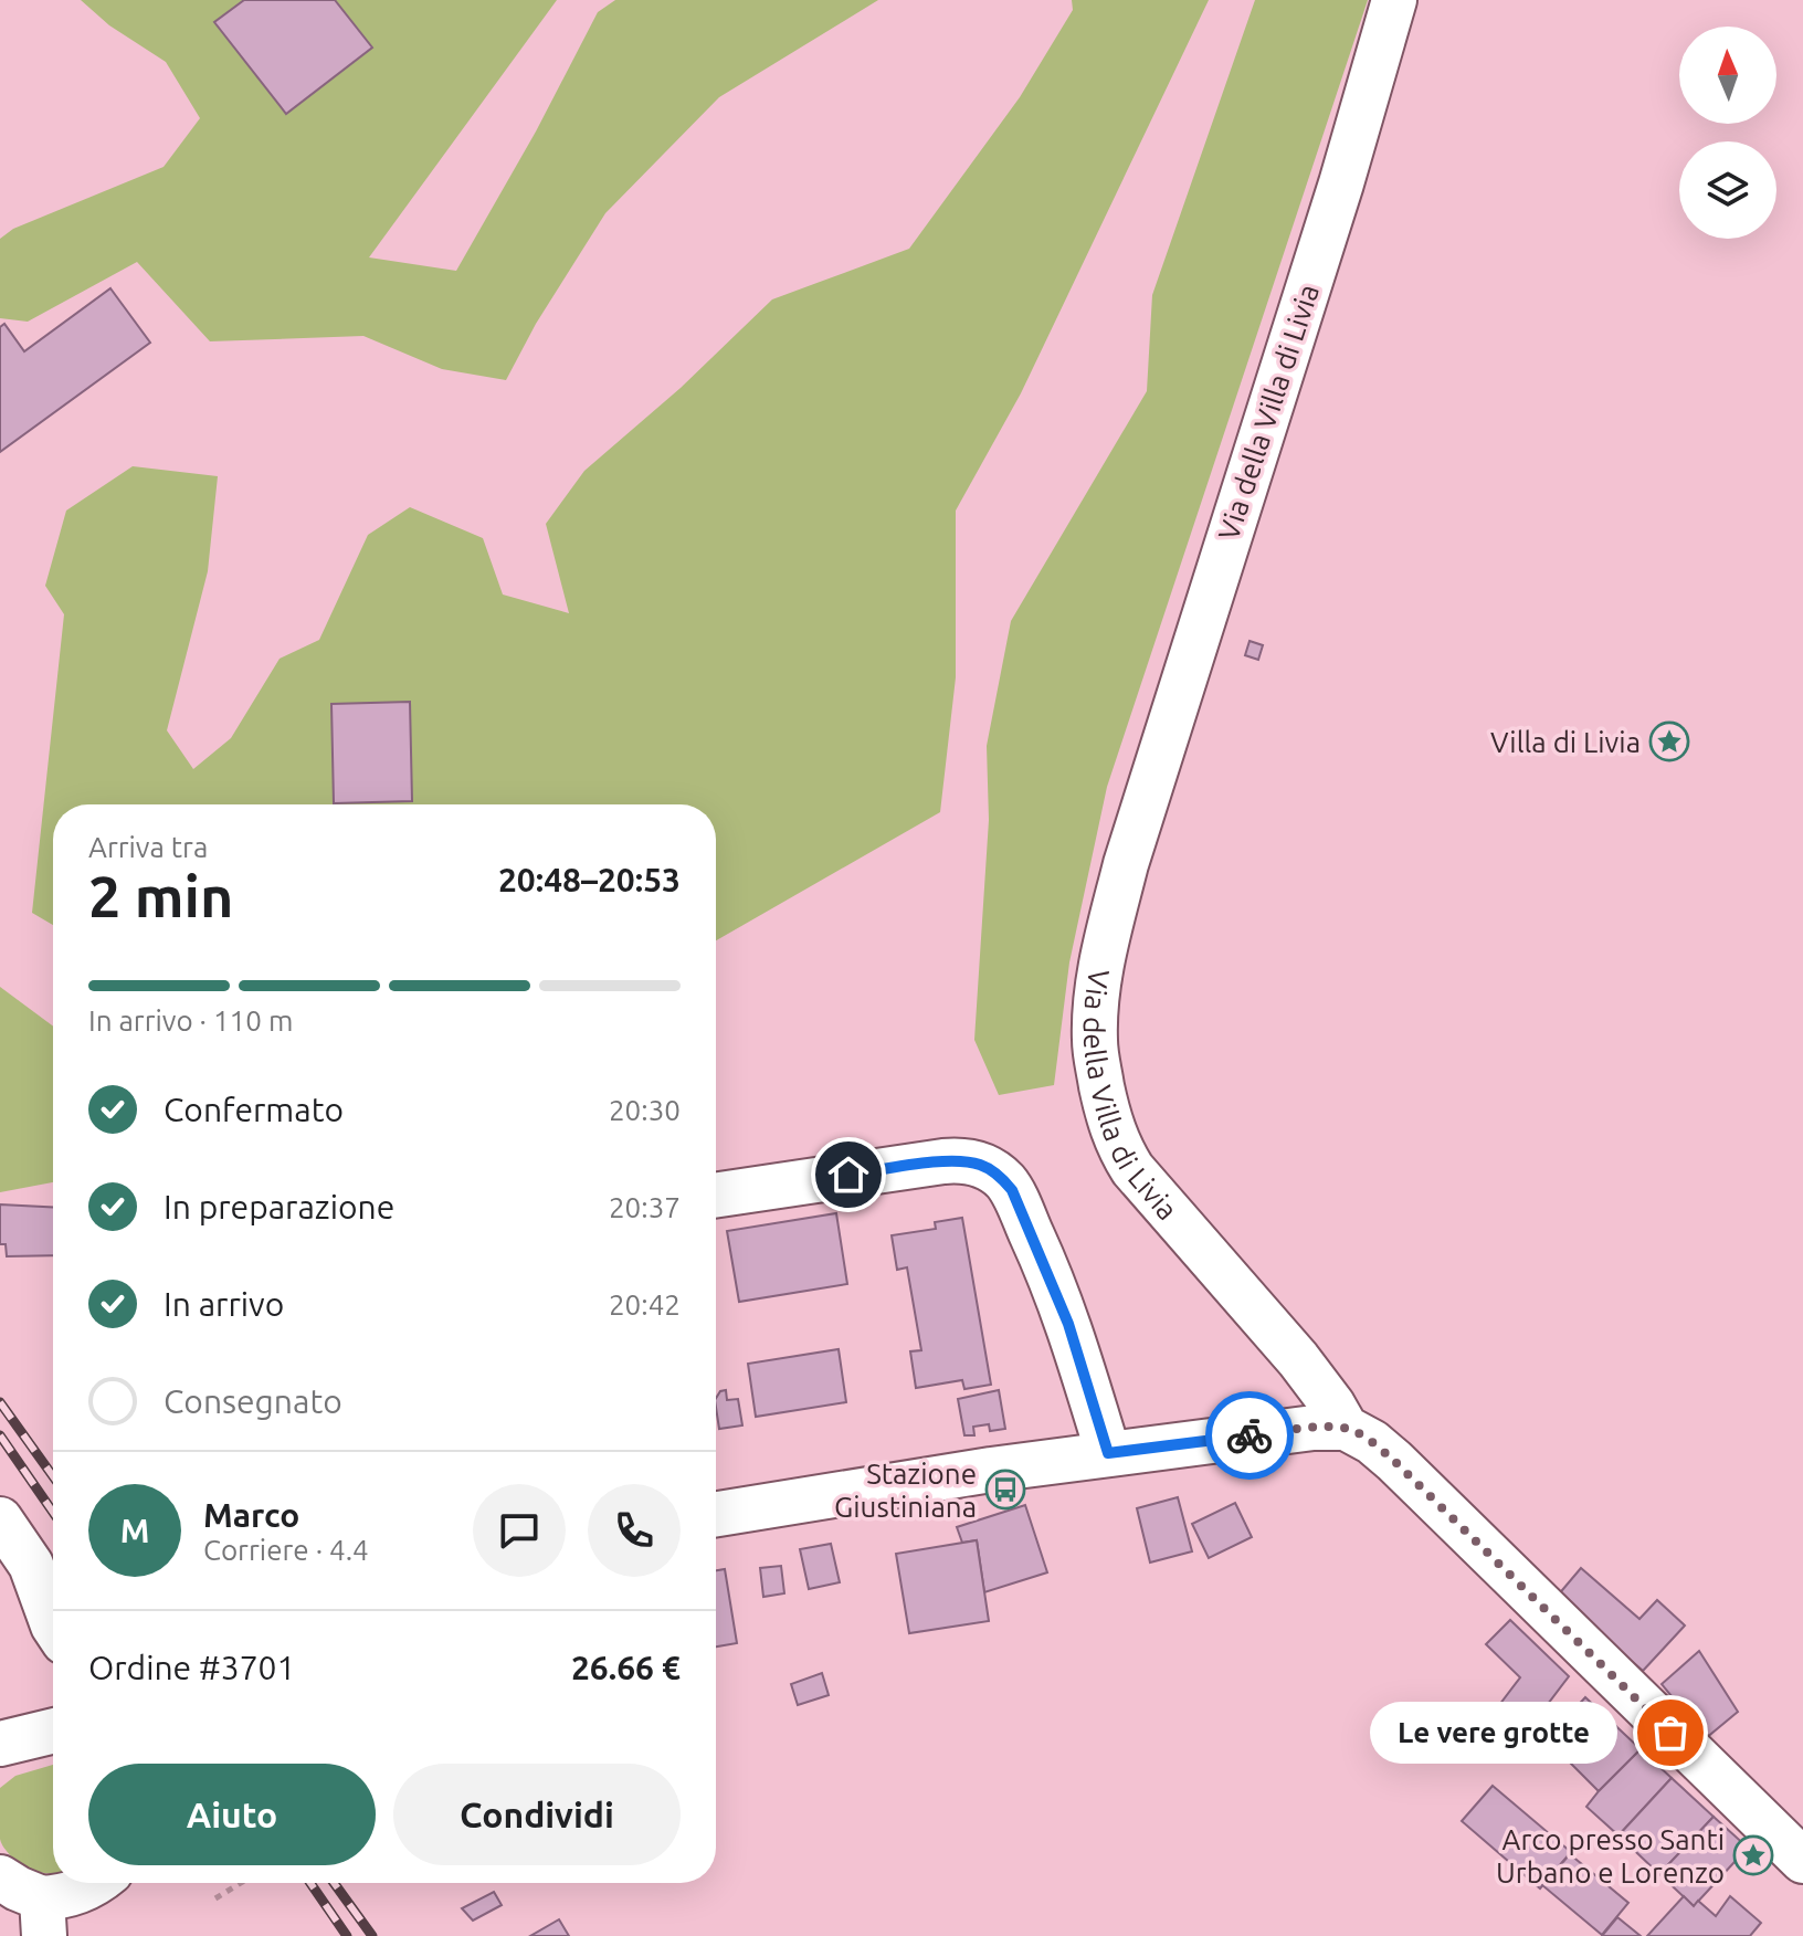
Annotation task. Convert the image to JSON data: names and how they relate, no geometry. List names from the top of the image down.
{
  "streets": {
    "street": ["Via della Villa di Livia"]
  },
  "places": {
    "place": ["Villa di Livia", "Arco presso Santi Urbano e Lorenzo"],
    "bus stop": ["Stazione Giustiniana"],
    "other": ["Le vere grotte"]
  },
  "north": "top",
  "page": {
    "heading": ["2 min", "Arriva tra", "20:48–20:53"],
    "panel": [
      "Marco",
      "Corriere · 4.4",
      "Ordine #3701",
      "26.66 €"
    ],
    "bar": "In arrivo · 110 m",
    "list": [
      ["Confermato", "20:30"],
      ["In preparazione", "20:37"],
      ["In arrivo", "20:42"],
      "Consegnato"
    ],
    "round": "M",
    "bubble": "Le vere grotte",
    "buttons": ["Aiuto", "Condividi"]
  }
}
